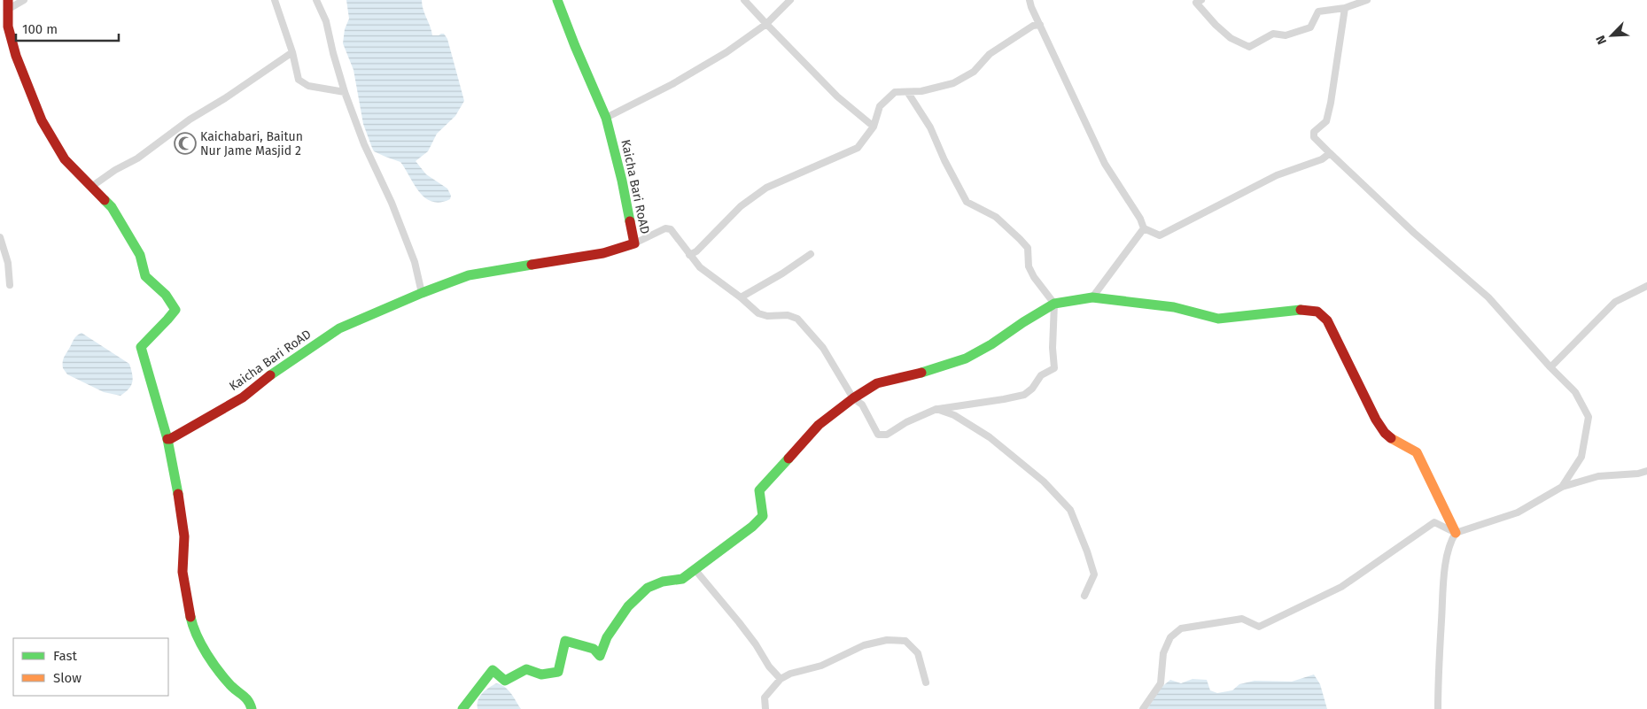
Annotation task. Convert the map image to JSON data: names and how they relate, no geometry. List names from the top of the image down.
{
  "streets": {
    "street": ["Kaicha Bari RoAD"]
  },
  "places": {
    "mosque": ["Kaichabari, Baitun Nur Jame Masjid 2"]
  },
  "legend": ["Fast", "Slow"],
  "scale_bar": "100 m",
  "north": "bottom left"
}
